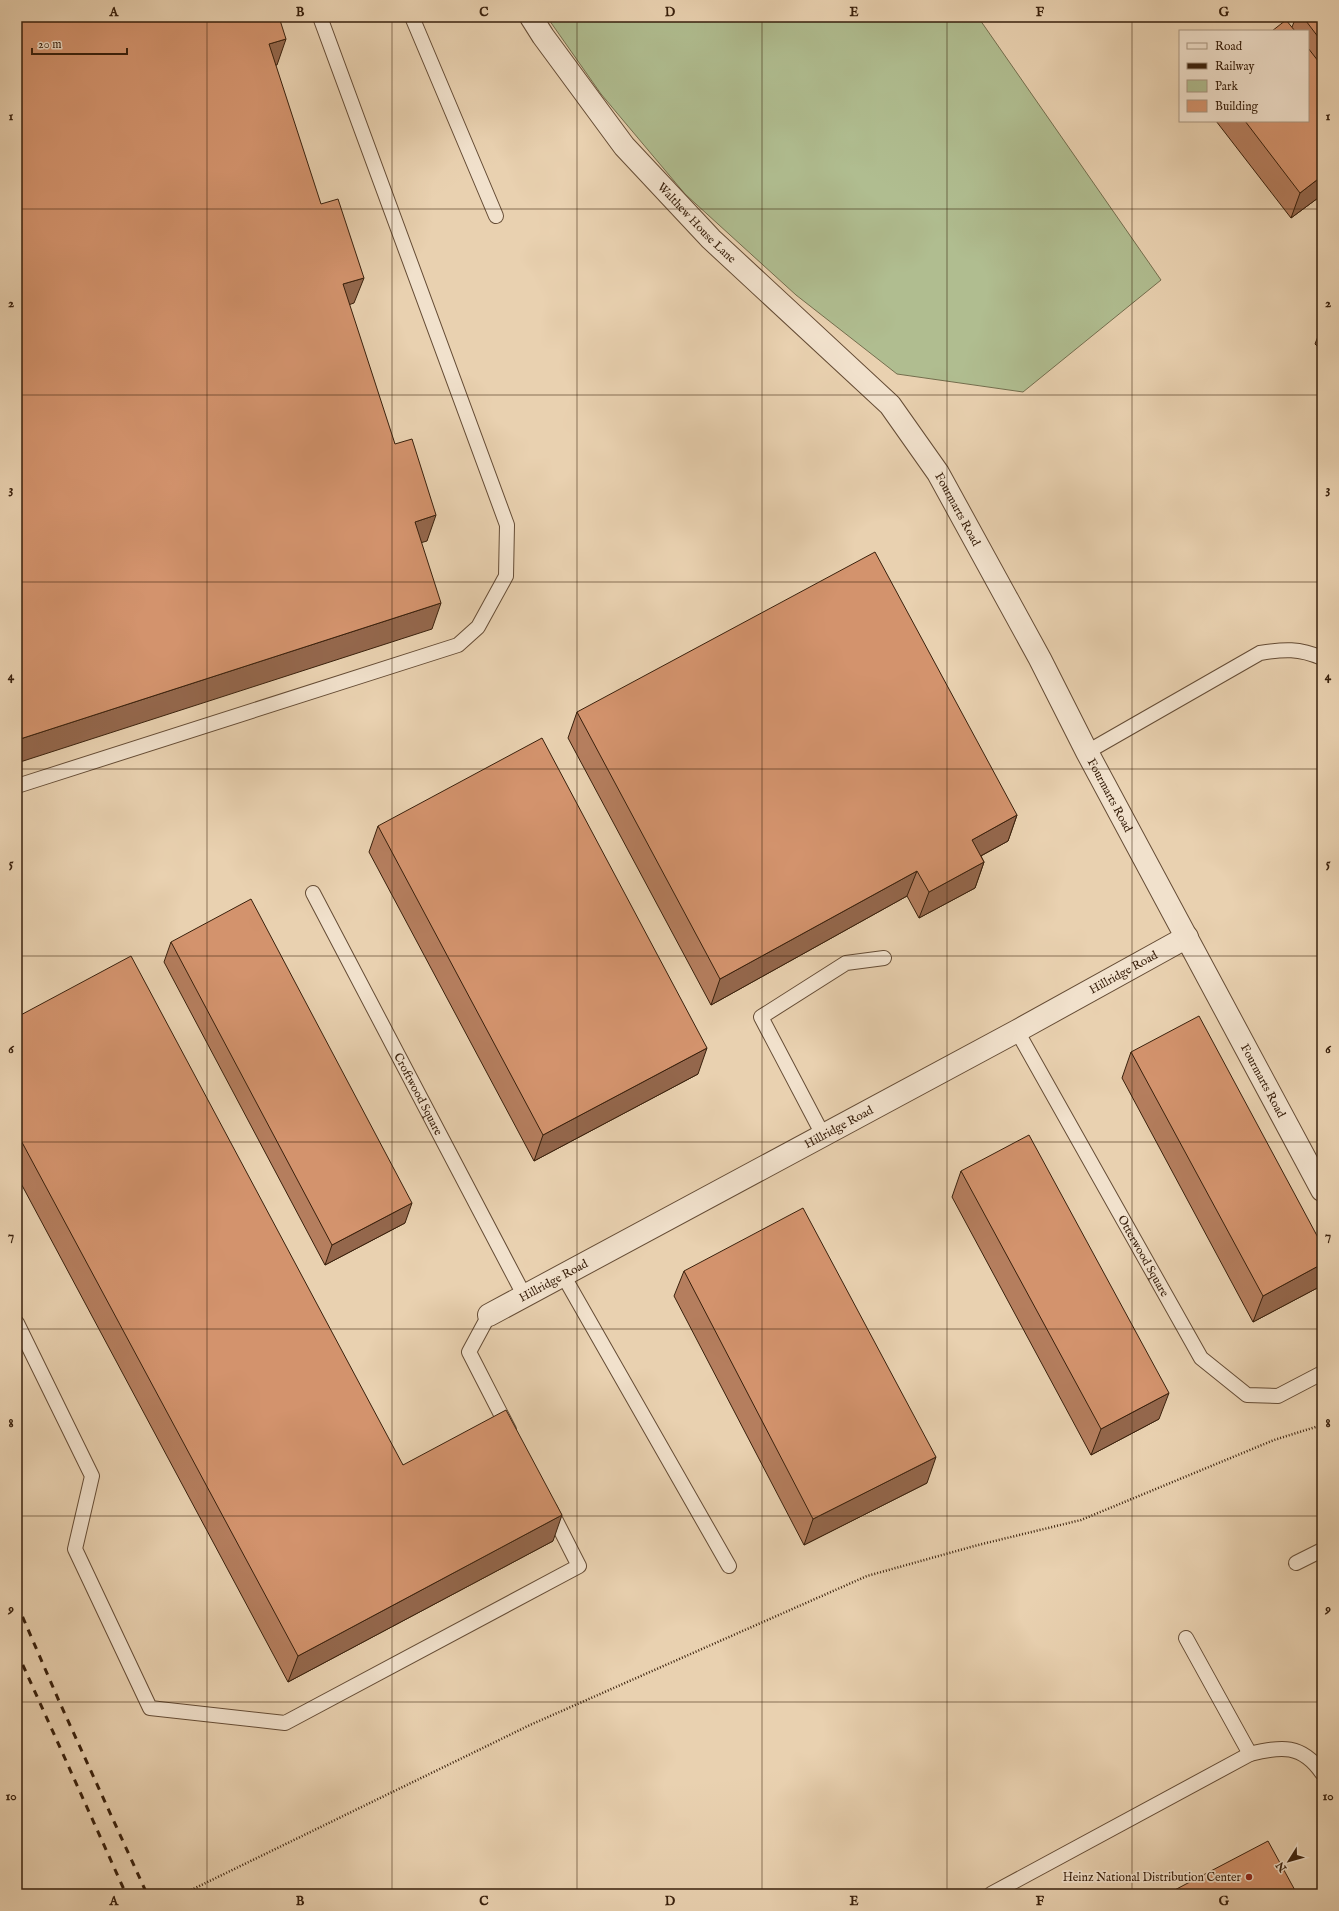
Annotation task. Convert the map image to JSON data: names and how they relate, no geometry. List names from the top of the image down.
{
  "streets": {
    "street": ["Walthew House Lane", "Fourmarts Road", "Hillridge Road"],
    "lane": ["Croftwood Square", "Otterwood Square"]
  },
  "crossings": [
    ["Walthew House Lane", "Fourmarts Road"],
    ["Fourmarts Road", "Hillridge Road"],
    ["Hillridge Road", "Croftwood Square"],
    ["Hillridge Road", "Otterwood Square"]
  ],
  "places": ["Heinz National Distribution Center"],
  "legend": [
    "Road",
    "Railway",
    "Park",
    "Building"
  ],
  "scale_bar": "20 m",
  "north": "bottom left",
  "grid": {
    "columns": [
      "A",
      "B",
      "C",
      "D",
      "E",
      "F",
      "G"
    ],
    "rows": [
      "1",
      "2",
      "3",
      "4",
      "5",
      "6",
      "7",
      "8",
      "9",
      "10"
    ]
  }
}
